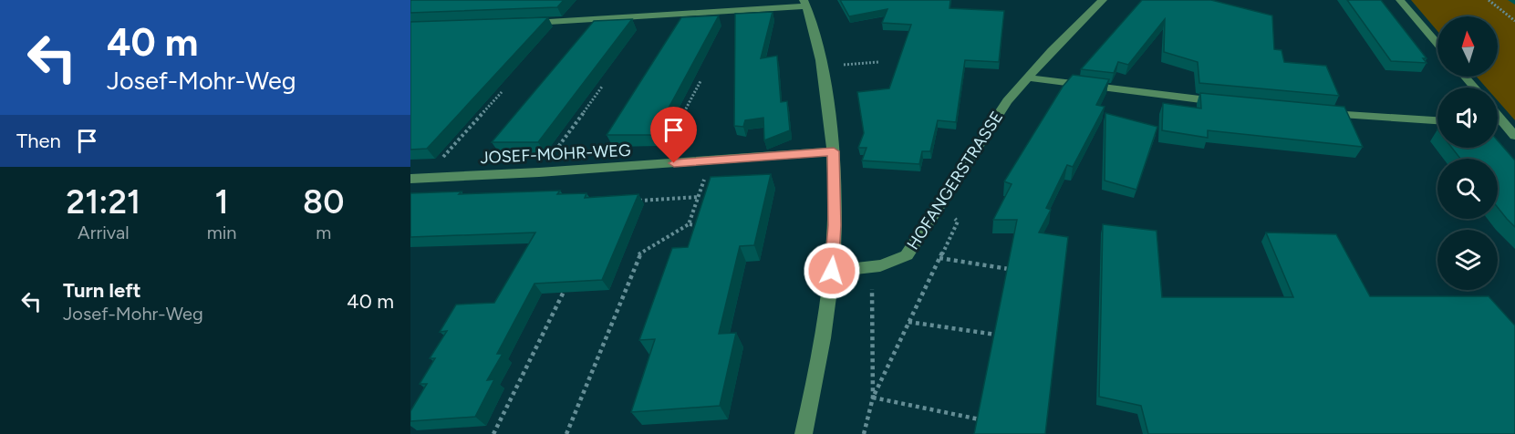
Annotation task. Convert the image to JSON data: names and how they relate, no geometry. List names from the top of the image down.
{
  "streets": {
    "street": ["JOSEF-MOHR-WEG", "HOFANGERSTRASSE"]
  },
  "north": "top",
  "page": {
    "turn": ["40 m", "Josef-Mohr-Weg"],
    "then": "Then",
    "eta": [
      "21:21",
      "Arrival",
      "1",
      "min",
      "80",
      "m"
    ],
    "list": [
      {
        "name": "Turn left",
        "note": "Josef-Mohr-Weg",
        "value": "40 m"
      }
    ]
  }
}
